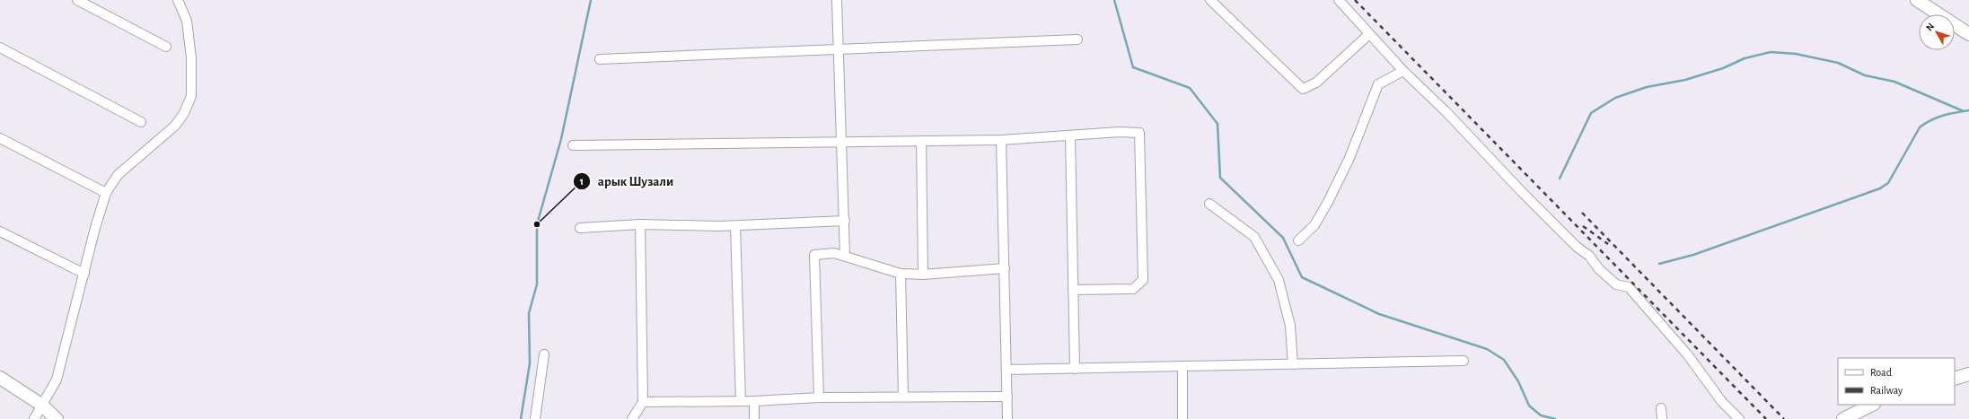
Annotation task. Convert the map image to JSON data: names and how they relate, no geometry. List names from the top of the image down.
{
  "places": ["арык Шузали"],
  "legend": ["Road", "Railway"],
  "north": "top left"
}
